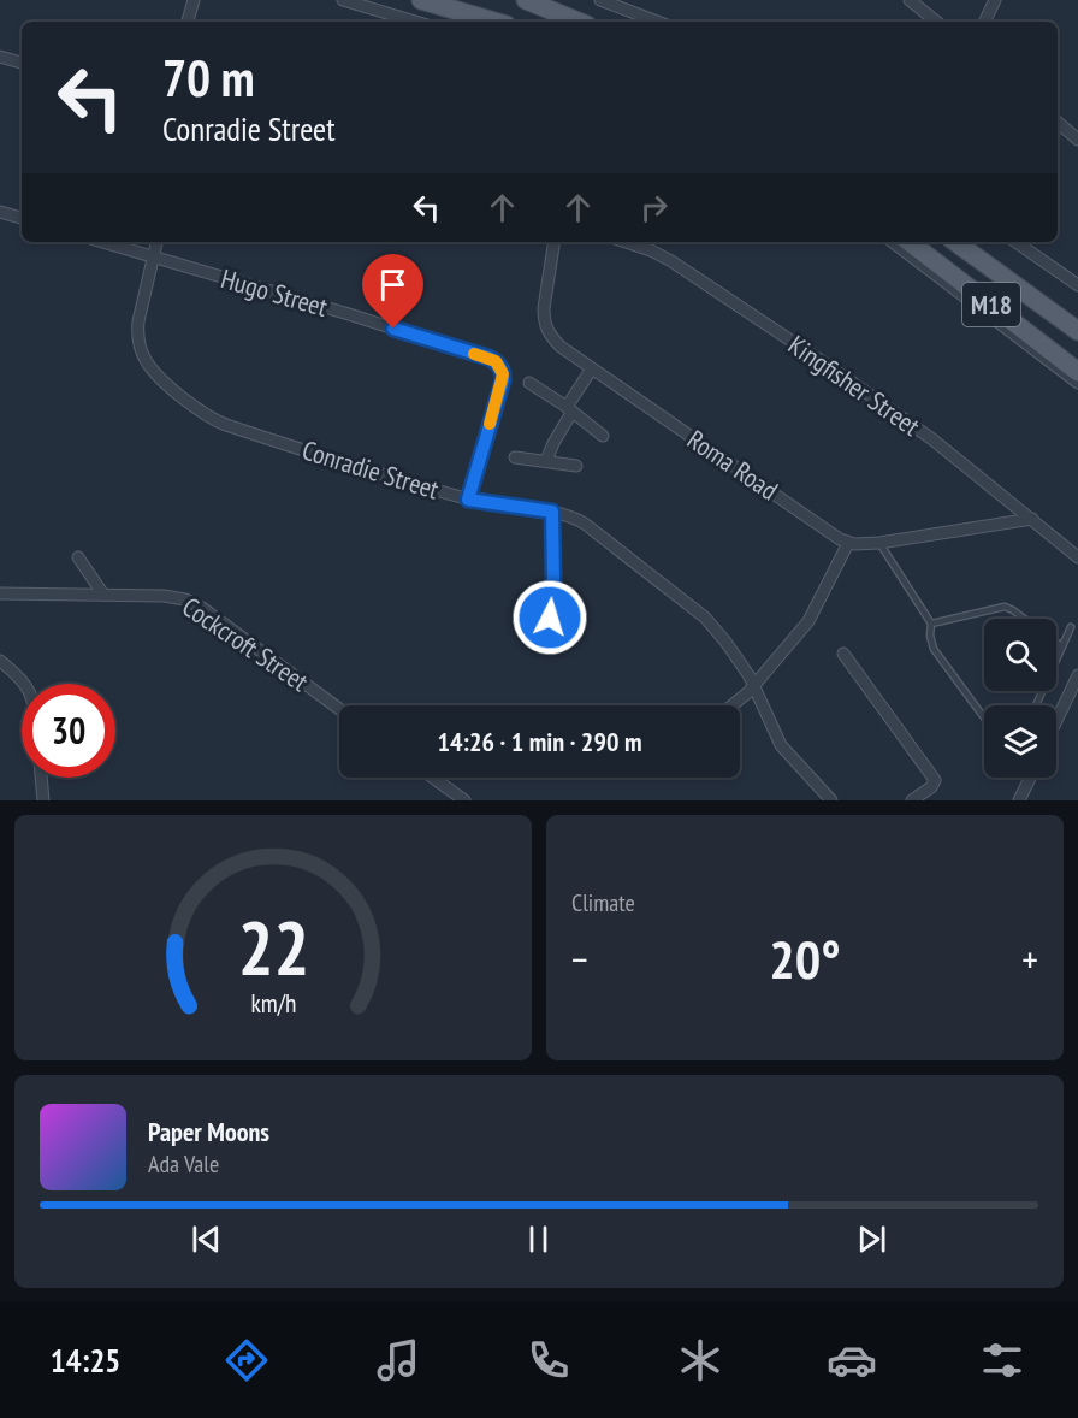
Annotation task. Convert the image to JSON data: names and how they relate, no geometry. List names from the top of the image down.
{
  "streets": {
    "main road": ["M18"],
    "street": [
      "Hugo Street",
      "Kingfisher Street",
      "Roma Road",
      "Conradie Street",
      "Cockcroft Street"
    ]
  },
  "crossings": [
    ["Hugo Street", "Conradie Street"]
  ],
  "page": {
    "turn": ["70 m", "Conradie Street"],
    "limit": "30",
    "trip": "14:26 · 1 min · 290 m",
    "tile": "Climate",
    "heat": ["−", "20°", "+"],
    "song": ["Paper Moons", "Ada Vale"],
    "tabs": "14:25",
    "gauge": ["22", "km/h"]
  }
}
